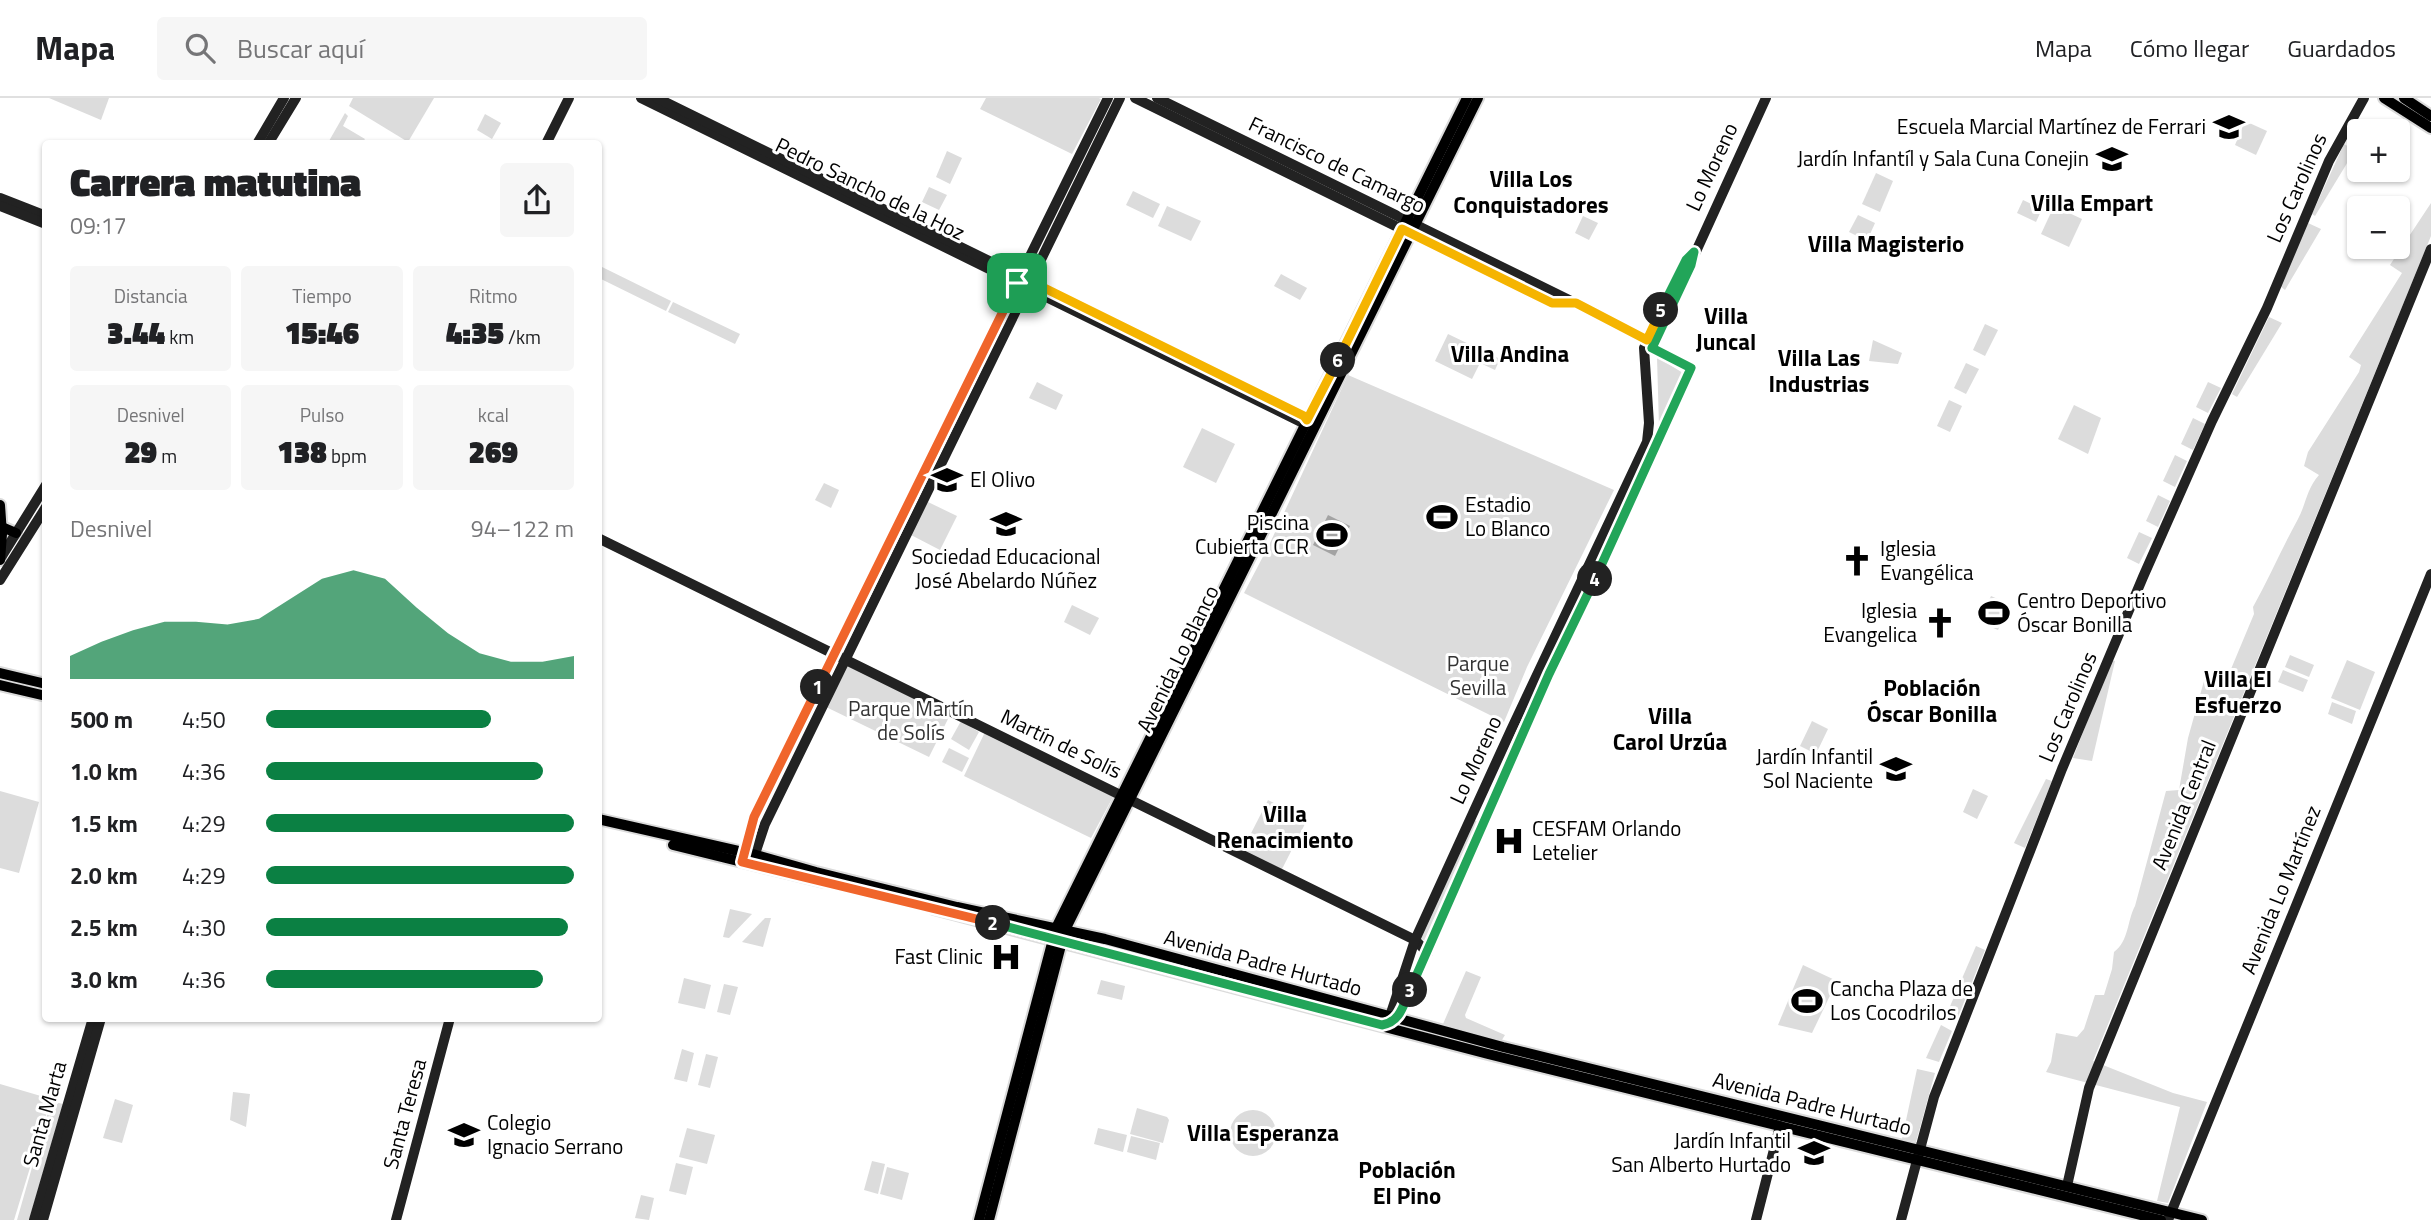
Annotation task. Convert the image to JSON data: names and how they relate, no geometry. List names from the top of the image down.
{
  "streets": {
    "main road": ["Avenida Lo Blanco", "Avenida Padre Hurtado"],
    "street": [
      "Francisco de Camargo",
      "Lo Moreno",
      "Los Carolinos",
      "Pedro Sancho de la Hoz",
      "Martín de Solís",
      "Avenida Central",
      "Avenida Lo Martínez",
      "Santa Marta",
      "Santa Teresa"
    ]
  },
  "crossings": [
    ["Francisco de Camargo", "Lo Moreno"],
    ["Francisco de Camargo", "Avenida Lo Blanco"],
    ["Lo Moreno", "Martín de Solís"],
    ["Lo Moreno", "Avenida Padre Hurtado"],
    ["Los Carolinos", "Avenida Padre Hurtado"],
    ["Pedro Sancho de la Hoz", "Avenida Lo Blanco"],
    ["Avenida Lo Blanco", "Martín de Solís"],
    ["Avenida Lo Blanco", "Avenida Padre Hurtado"],
    ["Avenida Central", "Avenida Padre Hurtado"],
    ["Avenida Lo Martínez", "Avenida Padre Hurtado"]
  ],
  "districts": [
    "Villa Los Conquistadores",
    "Villa Empart",
    "Villa Magisterio",
    "Villa Juncal",
    "Villa Andina",
    "Villa Las Industrias",
    "Villa El Esfuerzo",
    "Población Óscar Bonilla",
    "Villa Carol Urzúa",
    "Villa Renacimiento",
    "Villa Esperanza",
    "Población El Pino"
  ],
  "parks": ["Parque Sevilla", "Parque Martín de Solís"],
  "places": {
    "school or university": [
      "Escuela Marcial Martínez de Ferrari",
      "Jardín Infantíl y Sala Cuna Conejin",
      "El Olivo",
      "Sociedad Educacional José Abelardo Núñez",
      "Jardín Infantil Sol Naciente",
      "Colegio Ignacio Serrano",
      "Jardín Infantil San Alberto Hurtado"
    ],
    "sports": [
      "Estadio Lo Blanco",
      "Piscina Cubierta CCR",
      "Centro Deportivo Óscar Bonilla",
      "Cancha Plaza de Los Cocodrilos"
    ],
    "church": ["Iglesia Evangélica", "Iglesia Evangelica"],
    "hospital": ["CESFAM Orlando Letelier", "Fast Clinic"]
  },
  "page": {
    "header": "Mapa",
    "search": "Buscar aquí",
    "nav": ["Mapa", "Cómo llegar", "Guardados"],
    "map_buttons": ["+", "−"],
    "heading": ["Carrera matutina", "09:17"],
    "stats": [
      ["Distancia", "3.44 km"],
      ["Tiempo", "15:46"],
      ["Ritmo", "4:35 /km"],
      ["Desnivel", "29 m"],
      ["Pulso", "138 bpm"],
      ["kcal", "269"]
    ],
    "pins": [
      "5",
      "6",
      "4",
      "1",
      "2",
      "3"
    ],
    "chart": ["Desnivel", "94–122 m"],
    "list": [
      {
        "name": "500 m",
        "note": "4:50"
      },
      {
        "name": "1.0 km",
        "note": "4:36"
      },
      {
        "name": "1.5 km",
        "note": "4:29"
      },
      {
        "name": "2.0 km",
        "note": "4:29"
      },
      {
        "name": "2.5 km",
        "note": "4:30"
      },
      {
        "name": "3.0 km",
        "note": "4:36"
      }
    ]
  }
}
